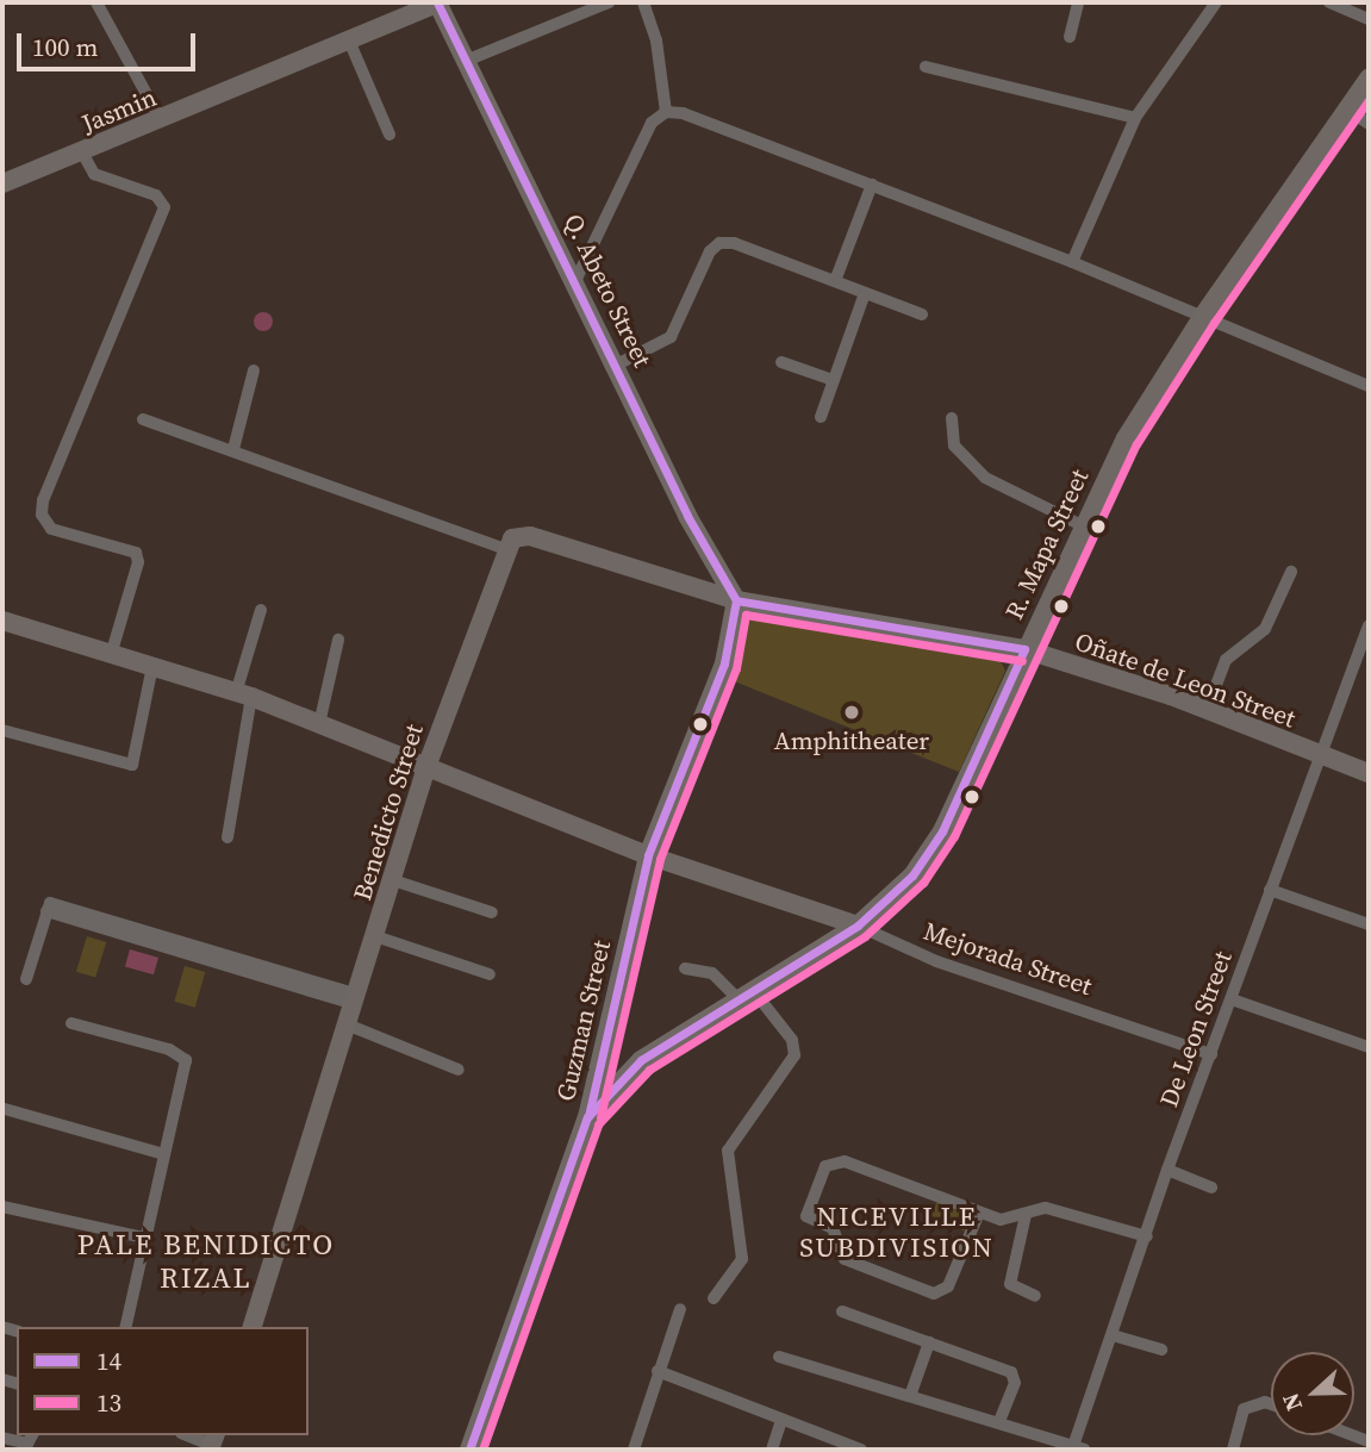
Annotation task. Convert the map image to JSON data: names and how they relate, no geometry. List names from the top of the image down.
{
  "streets": {
    "main road": [
      "Jasmin",
      "Q. Abeto Street",
      "R. Mapa Street",
      "Oñate de Leon Street",
      "Benedicto Street",
      "Mejorada Street",
      "Guzman Street"
    ],
    "street": ["De Leon Street"]
  },
  "crossings": [
    ["Jasmin", "Q. Abeto Street"],
    ["Q. Abeto Street", "Oñate de Leon Street"],
    ["Q. Abeto Street", "Guzman Street"],
    ["R. Mapa Street", "Oñate de Leon Street"],
    ["R. Mapa Street", "Mejorada Street"],
    ["R. Mapa Street", "Guzman Street"],
    ["Oñate de Leon Street", "Guzman Street"],
    ["Oñate de Leon Street", "De Leon Street"],
    ["Benedicto Street", "Mejorada Street"],
    ["Mejorada Street", "Guzman Street"],
    ["Mejorada Street", "De Leon Street"]
  ],
  "districts": ["NICEVILLE SUBDIVISION", "PALE BENIDICTO RIZAL"],
  "places": ["Amphitheater"],
  "lines": ["transit line 14", "transit line 13"],
  "legend": ["14", "13"],
  "scale_bar": "100 m",
  "north": "left"
}
